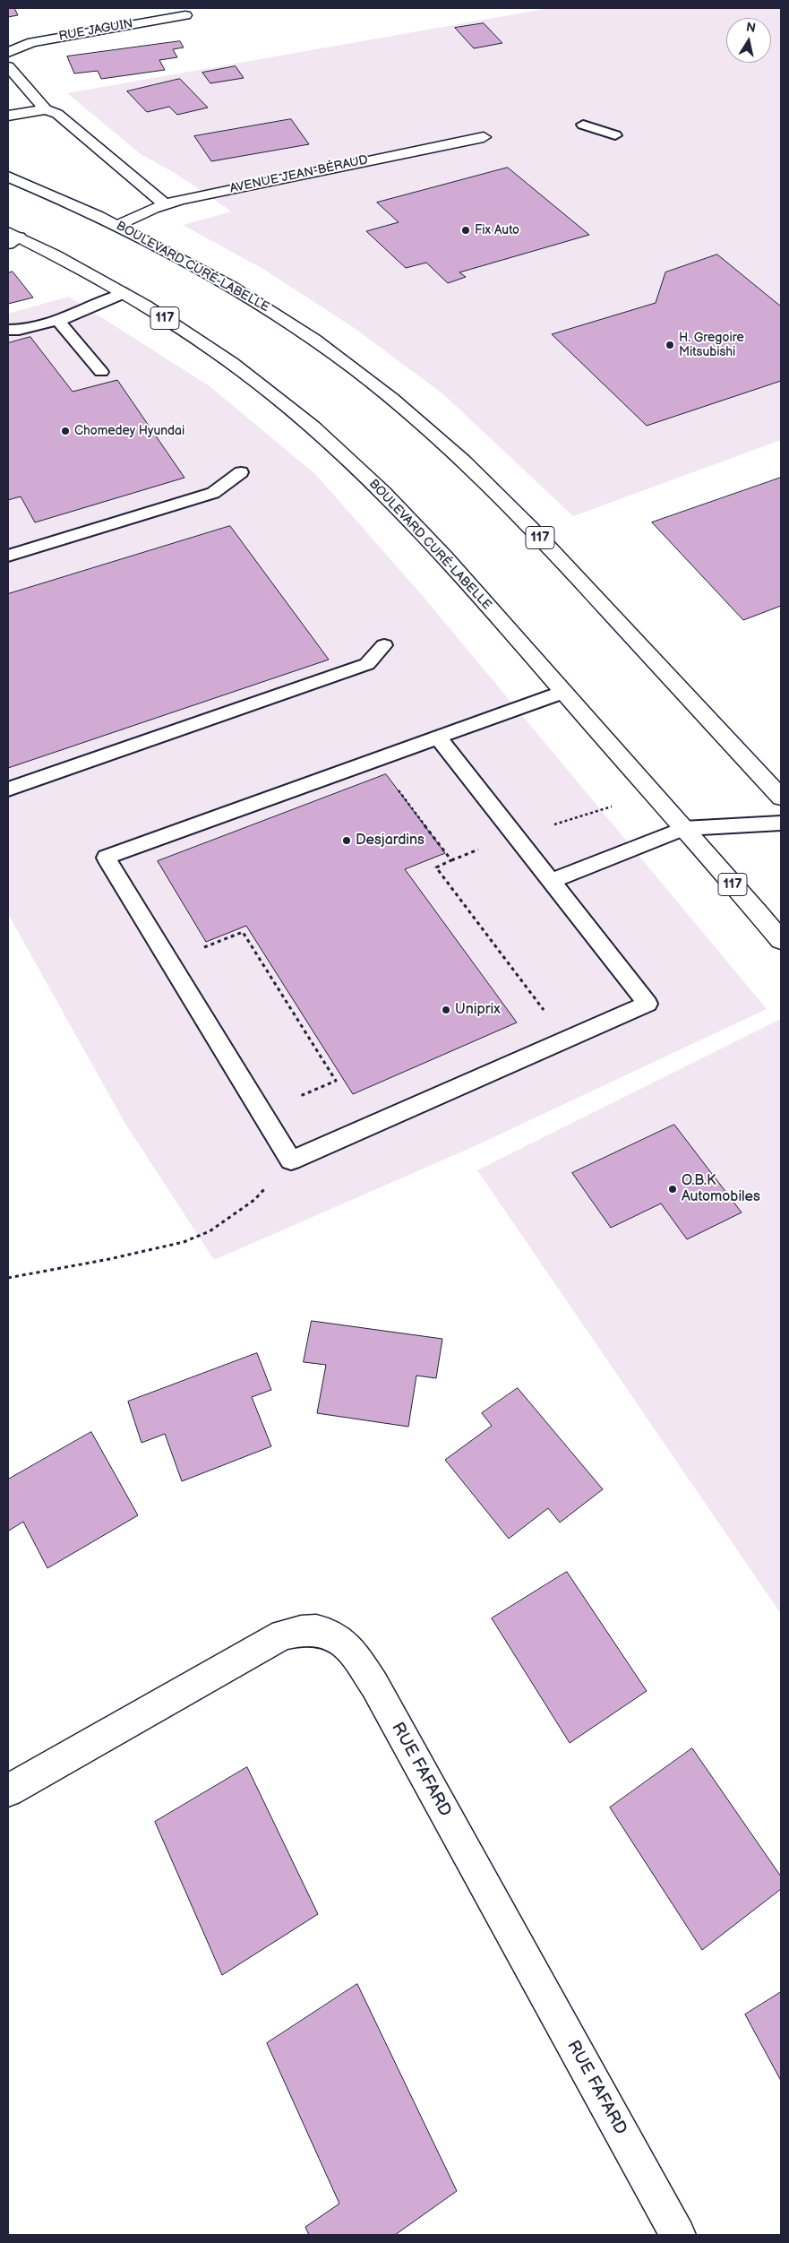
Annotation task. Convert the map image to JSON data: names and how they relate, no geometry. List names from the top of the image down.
{
  "streets": {
    "main road": [
      "RUE JAGUIN",
      "AVENUE JEAN-BÉRAUD",
      "BOULEVARD CURÉ-LABELLE",
      "117",
      "RUE FAFARD"
    ]
  },
  "crossings": [
    ["AVENUE JEAN-BÉRAUD", "BOULEVARD CURÉ-LABELLE"]
  ],
  "places": [
    "Fix Auto",
    "H. Gregoire Mitsubishi",
    "Chomedey Hyundai",
    "Desjardins",
    "Uniprix",
    "O.B.K Automobiles"
  ],
  "north": "top"
}
